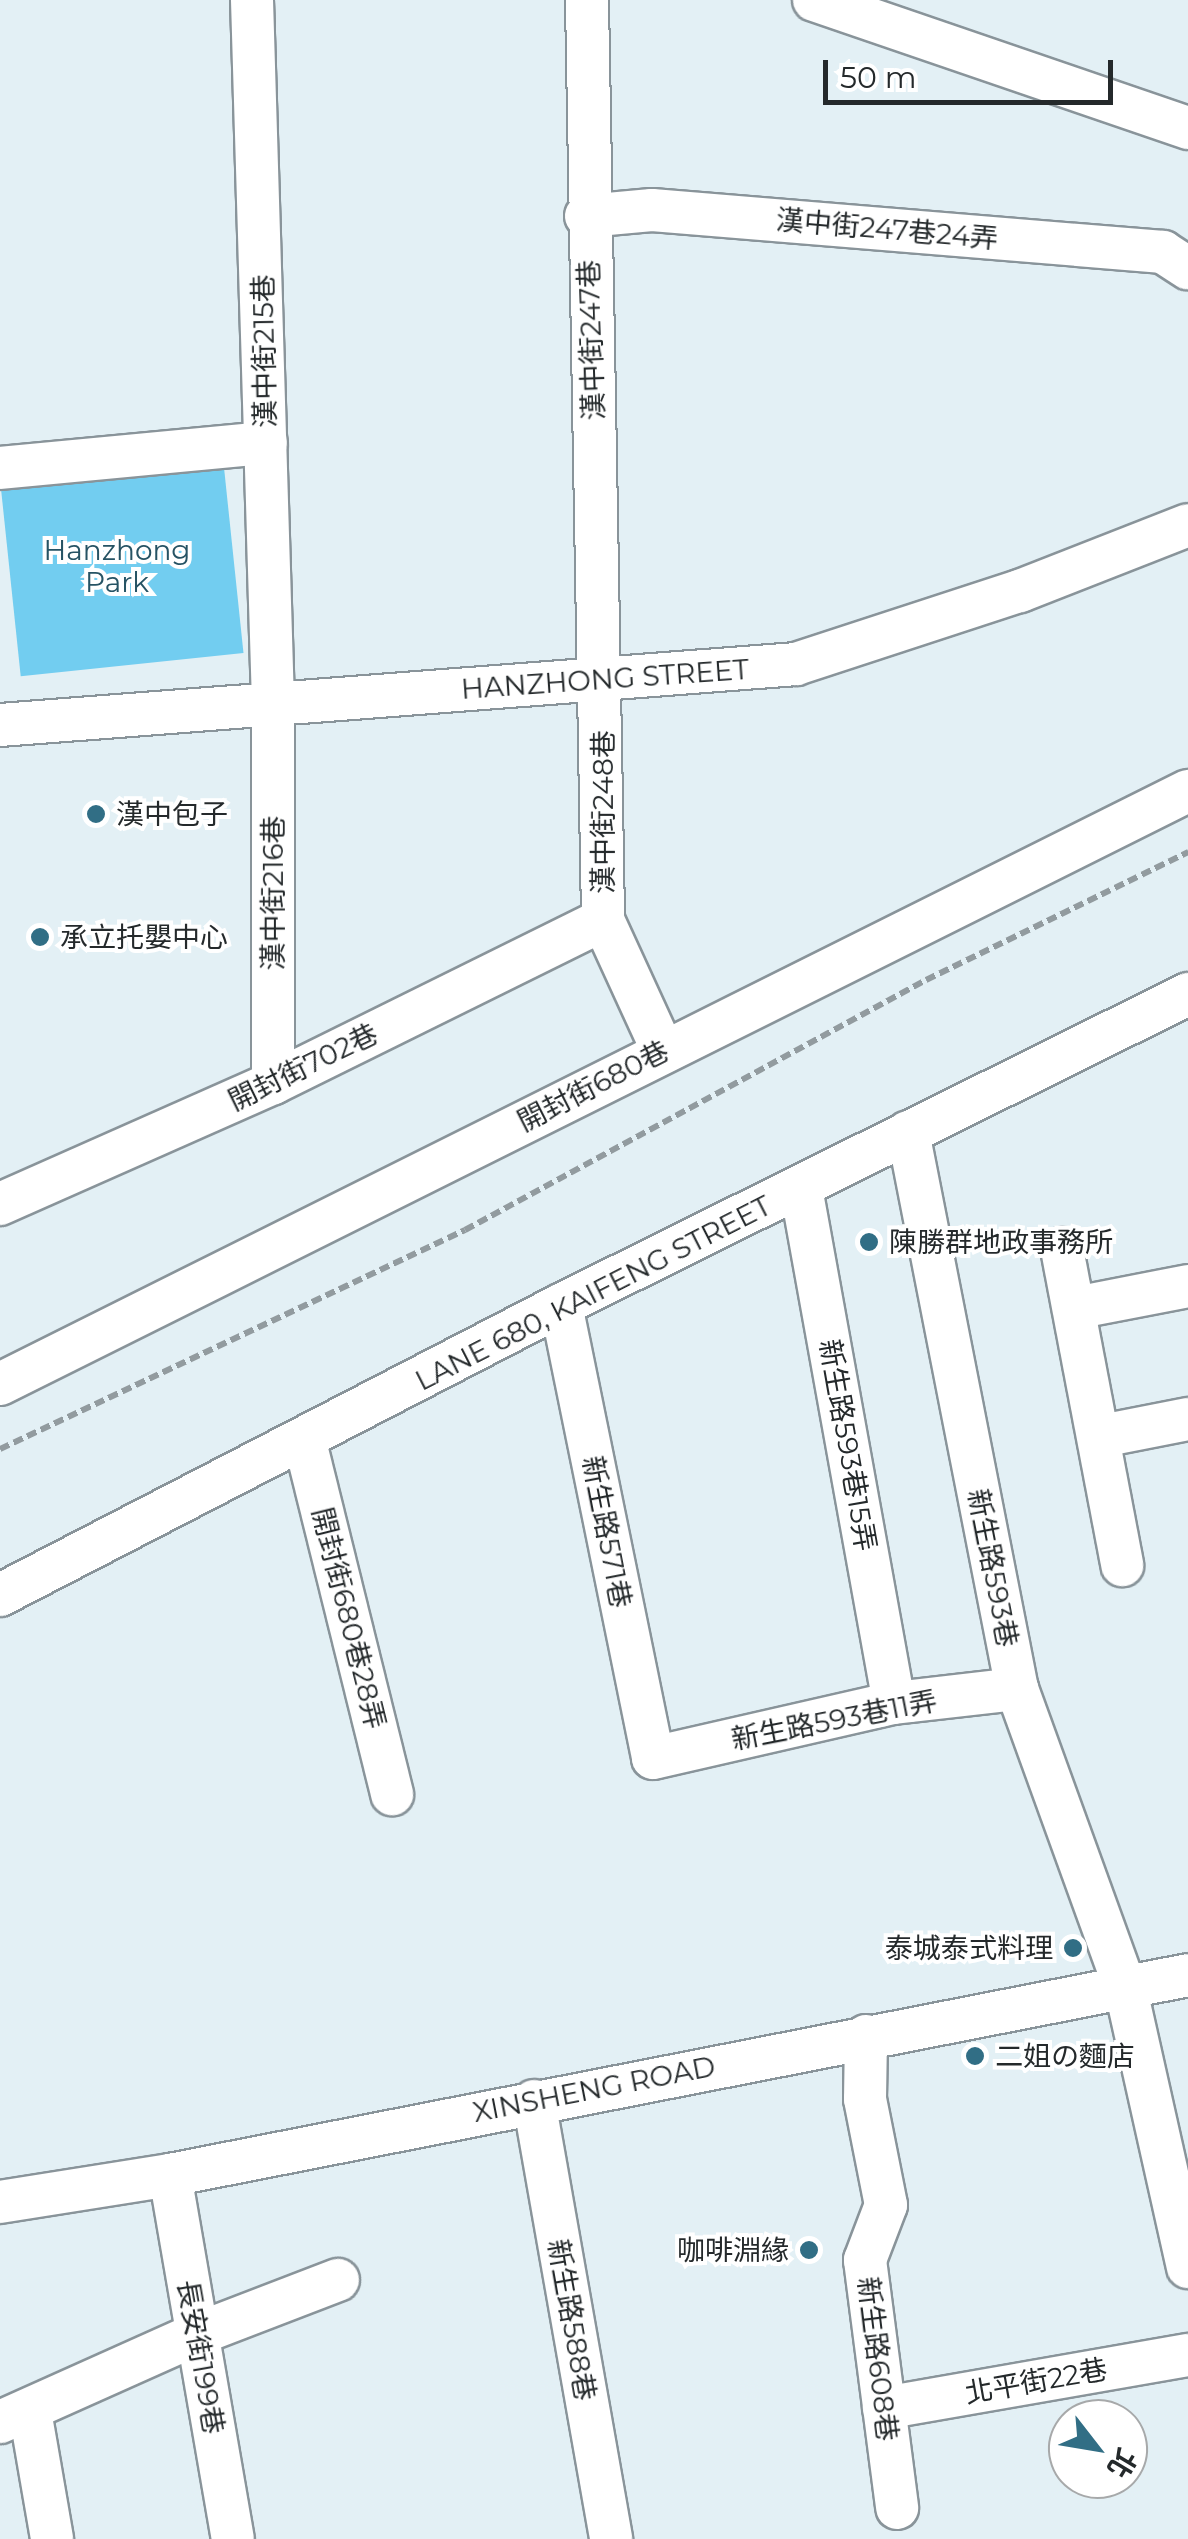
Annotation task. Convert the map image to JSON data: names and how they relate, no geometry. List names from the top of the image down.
{
  "streets": {
    "street": [
      "漢中街247巷24弄",
      "漢中街247巷",
      "漢中街215巷",
      "HANZHONG STREET",
      "漢中街248巷",
      "漢中街216巷",
      "開封街702巷",
      "開封街680巷",
      "LANE 680, KAIFENG STREET",
      "新生路593巷15弄",
      "新生路571巷",
      "新生路593巷",
      "開封街680巷28弄",
      "新生路593巷11弄",
      "XINSHENG ROAD",
      "新生路588巷",
      "長安街199巷",
      "新生路608巷",
      "北平街22巷"
    ]
  },
  "crossings": [
    ["漢中街247巷24弄", "漢中街247巷"],
    ["漢中街247巷", "HANZHONG STREET"],
    ["漢中街247巷", "漢中街248巷"],
    ["漢中街215巷", "HANZHONG STREET"],
    ["漢中街215巷", "漢中街216巷"],
    ["HANZHONG STREET", "漢中街248巷"],
    ["HANZHONG STREET", "漢中街216巷"],
    ["漢中街248巷", "開封街702巷"],
    ["漢中街248巷", "開封街680巷"],
    ["漢中街216巷", "開封街702巷"],
    ["LANE 680, KAIFENG STREET", "新生路593巷15弄"],
    ["LANE 680, KAIFENG STREET", "新生路571巷"],
    ["LANE 680, KAIFENG STREET", "新生路593巷"],
    ["LANE 680, KAIFENG STREET", "開封街680巷28弄"],
    ["新生路593巷15弄", "新生路593巷11弄"],
    ["新生路571巷", "新生路593巷11弄"],
    ["新生路593巷", "新生路593巷11弄"],
    ["新生路593巷", "XINSHENG ROAD"],
    ["XINSHENG ROAD", "新生路588巷"],
    ["XINSHENG ROAD", "長安街199巷"],
    ["XINSHENG ROAD", "新生路608巷"],
    ["新生路608巷", "北平街22巷"]
  ],
  "parks": ["Hanzhong Park"],
  "places": [
    "漢中包子",
    "承立托嬰中心",
    "陳勝群地政事務所",
    "泰城泰式料理",
    "二姐の麵店",
    "咖啡淵緣"
  ],
  "scale_bar": "50 m",
  "north": "bottom right"
}
